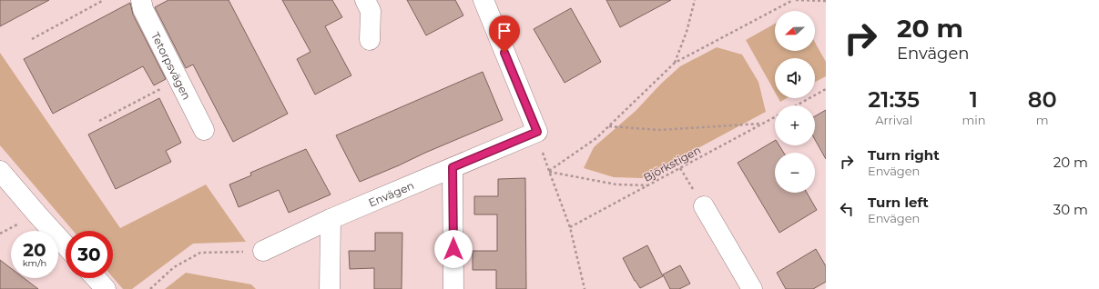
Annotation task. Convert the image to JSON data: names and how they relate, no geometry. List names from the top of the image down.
{
  "streets": {
    "street": ["Tetorpsvägen", "Envägen"],
    "path": ["Björkstigen"]
  },
  "north": "left",
  "page": {
    "turn": ["20 m", "Envägen"],
    "map_buttons": ["+", "−"],
    "eta": [
      "21:35",
      "Arrival",
      "1",
      "min",
      "80",
      "m"
    ],
    "list": [
      {
        "name": "Turn right",
        "note": "Envägen",
        "value": "20 m"
      },
      {
        "name": "Turn left",
        "note": "Envägen",
        "value": "30 m"
      }
    ],
    "speed": "20 km/h",
    "limit": "30"
  }
}
